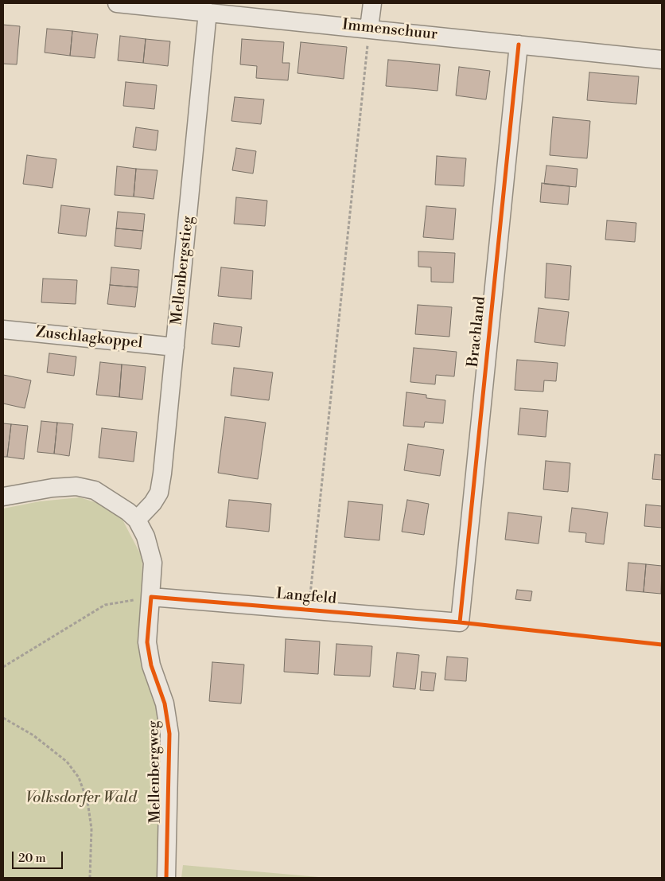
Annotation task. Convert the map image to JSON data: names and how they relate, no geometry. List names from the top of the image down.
{
  "streets": {
    "street": [
      "Immenschuur",
      "Mellenbergstieg",
      "Brachland",
      "Zuschlagkoppel",
      "Langfeld",
      "Mellenbergweg"
    ]
  },
  "crossings": [
    ["Immenschuur", "Mellenbergstieg"],
    ["Immenschuur", "Brachland"],
    ["Mellenbergstieg", "Zuschlagkoppel"],
    ["Mellenbergstieg", "Mellenbergweg"],
    ["Brachland", "Langfeld"],
    ["Langfeld", "Mellenbergweg"]
  ],
  "parks": ["Volksdorfer Wald"],
  "scale_bar": "20 m"
}
